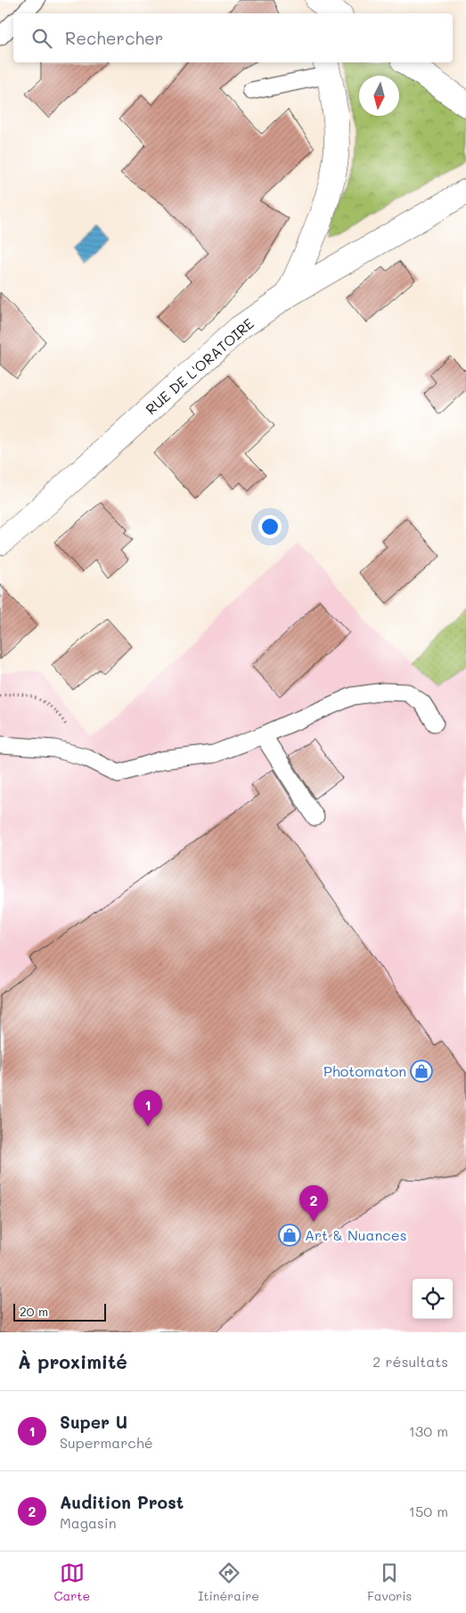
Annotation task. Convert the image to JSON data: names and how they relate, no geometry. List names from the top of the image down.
{
  "streets": {
    "street": ["RUE DE L'ORATOIRE"]
  },
  "places": {
    "shop": ["Photomaton", "Art & Nuances"]
  },
  "scale_bar": "20 m",
  "north": "bottom",
  "page": {
    "search": "Rechercher",
    "pins": ["1", "2"],
    "scale": "20 m",
    "heading": ["À proximité", "2 résultats"],
    "list": [
      {
        "mark": "1",
        "name": "Super U",
        "note": "Supermarché",
        "value": "130 m"
      },
      {
        "mark": "2",
        "name": "Audition Prost",
        "note": "Magasin",
        "value": "150 m"
      }
    ],
    "nav": ["Carte", "Itinéraire", "Favoris"]
  }
}
